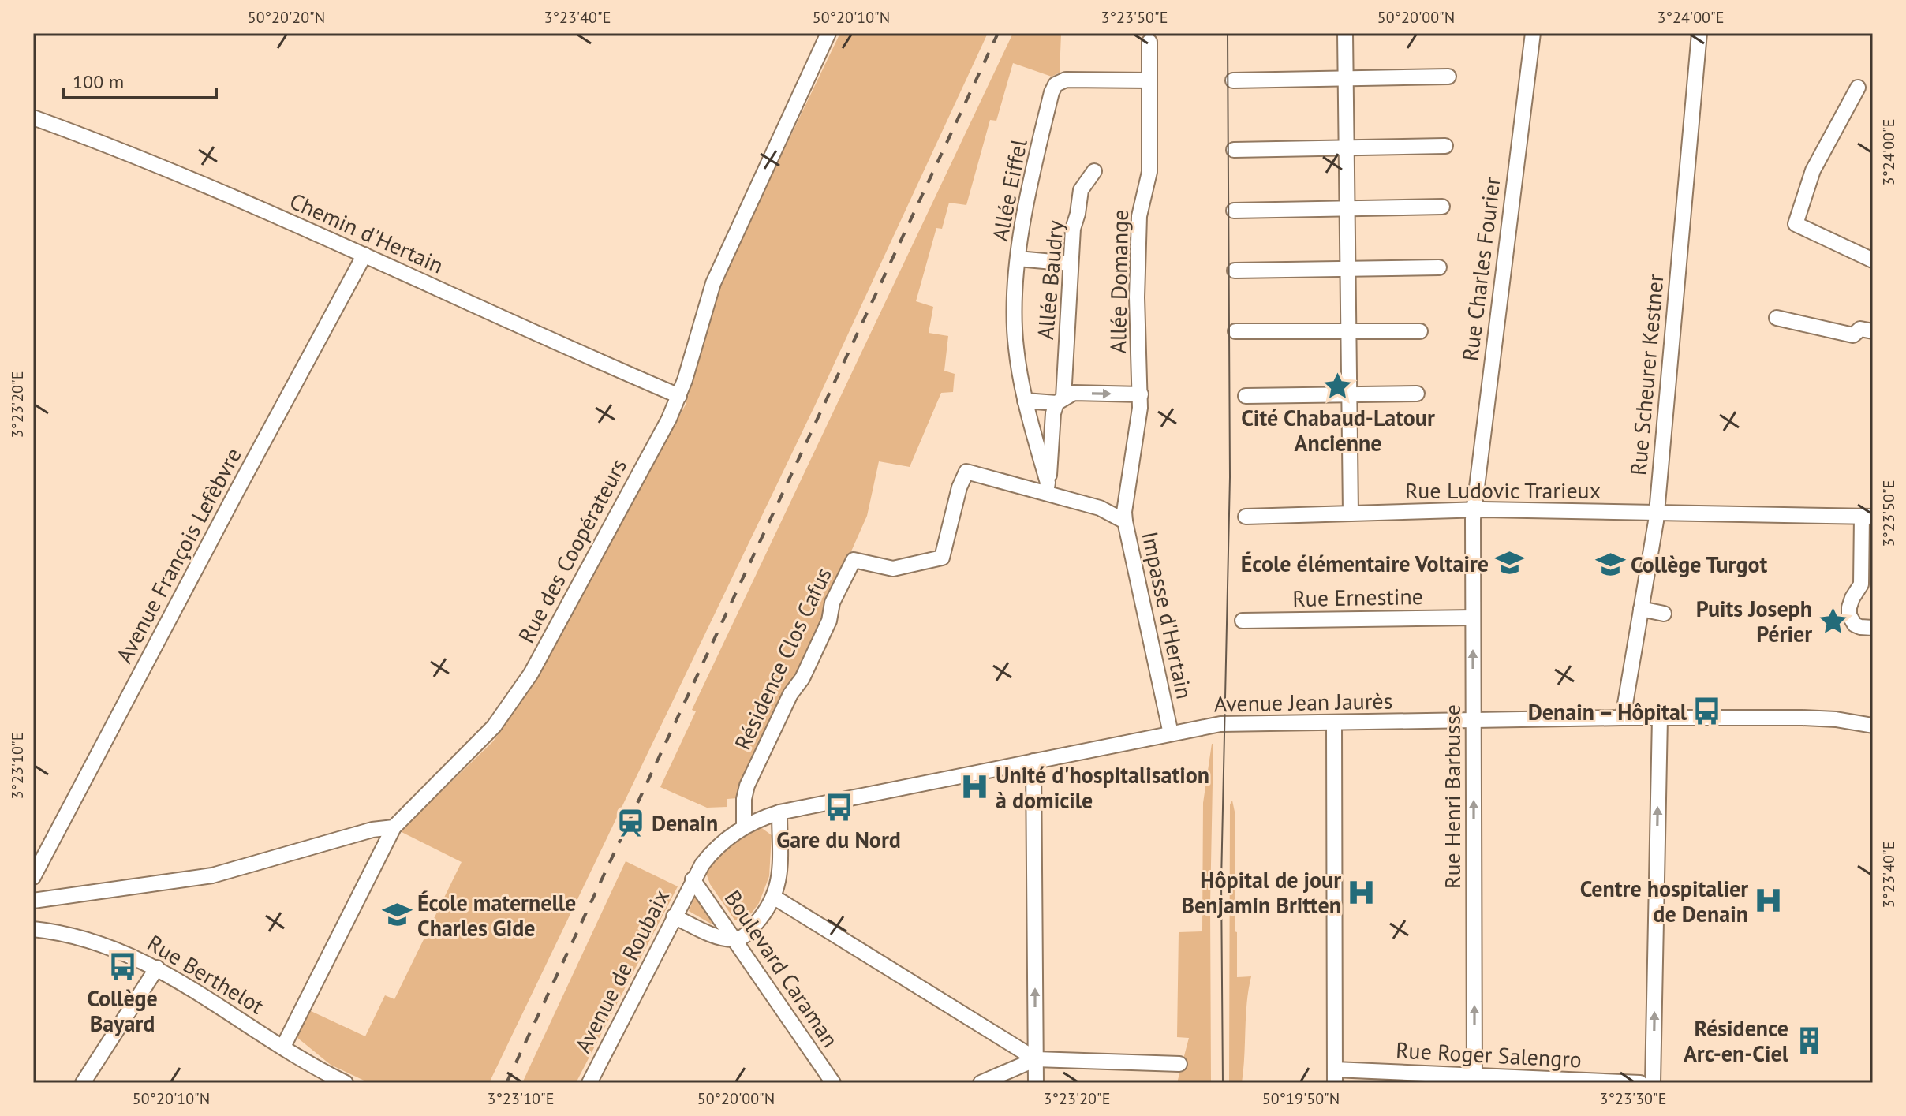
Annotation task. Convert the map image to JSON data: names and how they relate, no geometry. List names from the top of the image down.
{
  "streets": {
    "street": [
      "Allée Eiffel",
      "Chemin d'Hertain",
      "Rue Charles Fourier",
      "Allée Baudry",
      "Allée Domange",
      "Rue Scheurer Kestner",
      "Rue Ludovic Trarieux",
      "Rue des Coopérateurs",
      "Avenue François Lefèbvre",
      "Rue Ernestine",
      "Impasse d'Hertain",
      "Résidence Clos Cafus",
      "Avenue Jean Jaurès",
      "Rue Henri Barbusse",
      "Boulevard Caraman",
      "Avenue de Roubaix",
      "Rue Berthelot",
      "Rue Roger Salengro"
    ]
  },
  "crossings": [
    ["Allée Eiffel", "Allée Baudry"],
    ["Allée Eiffel", "Allée Domange"],
    ["Allée Eiffel", "Impasse d'Hertain"],
    ["Chemin d'Hertain", "Rue des Coopérateurs"],
    ["Chemin d'Hertain", "Avenue François Lefèbvre"],
    ["Rue Charles Fourier", "Rue Ludovic Trarieux"],
    ["Rue Charles Fourier", "Rue Henri Barbusse"],
    ["Allée Baudry", "Impasse d'Hertain"],
    ["Allée Domange", "Impasse d'Hertain"],
    ["Rue Scheurer Kestner", "Rue Ludovic Trarieux"],
    ["Rue Scheurer Kestner", "Avenue Jean Jaurès"],
    ["Rue Ludovic Trarieux", "Rue Henri Barbusse"],
    ["Rue des Coopérateurs", "Rue Berthelot"],
    ["Rue Ernestine", "Rue Henri Barbusse"],
    ["Impasse d'Hertain", "Résidence Clos Cafus"],
    ["Impasse d'Hertain", "Avenue Jean Jaurès"],
    ["Résidence Clos Cafus", "Avenue Jean Jaurès"],
    ["Avenue Jean Jaurès", "Rue Henri Barbusse"],
    ["Avenue Jean Jaurès", "Boulevard Caraman"],
    ["Avenue Jean Jaurès", "Avenue de Roubaix"],
    ["Rue Henri Barbusse", "Rue Roger Salengro"],
    ["Boulevard Caraman", "Avenue de Roubaix"]
  ],
  "one_way": ["Rue Henri Barbusse"],
  "places": {
    "place": ["Cité Chabaud-Latour Ancienne", "Puits Joseph Périer"],
    "school or university": ["École élémentaire Voltaire", "Collège Turgot", "École maternelle Charles Gide"],
    "bus stop": ["Denain – Hôpital", "Gare du Nord", "Collège Bayard"],
    "hospital": ["Unité d'hospitalisation à domicile", "Hôpital de jour Benjamin Britten", "Centre hospitalier de Denain"],
    "station": ["Denain"],
    "building": ["Résidence Arc-en-Ciel"]
  },
  "scale_bar": "100 m",
  "coordinates": [
    "50°20'20\"N",
    "3°23'40\"E",
    "50°20'10\"N",
    "3°23'50\"E",
    "50°20'00\"N",
    "3°24'00\"E",
    "3°23'20\"E",
    "3°23'10\"E",
    "50°19'50\"N",
    "3°23'30\"E"
  ]
}
